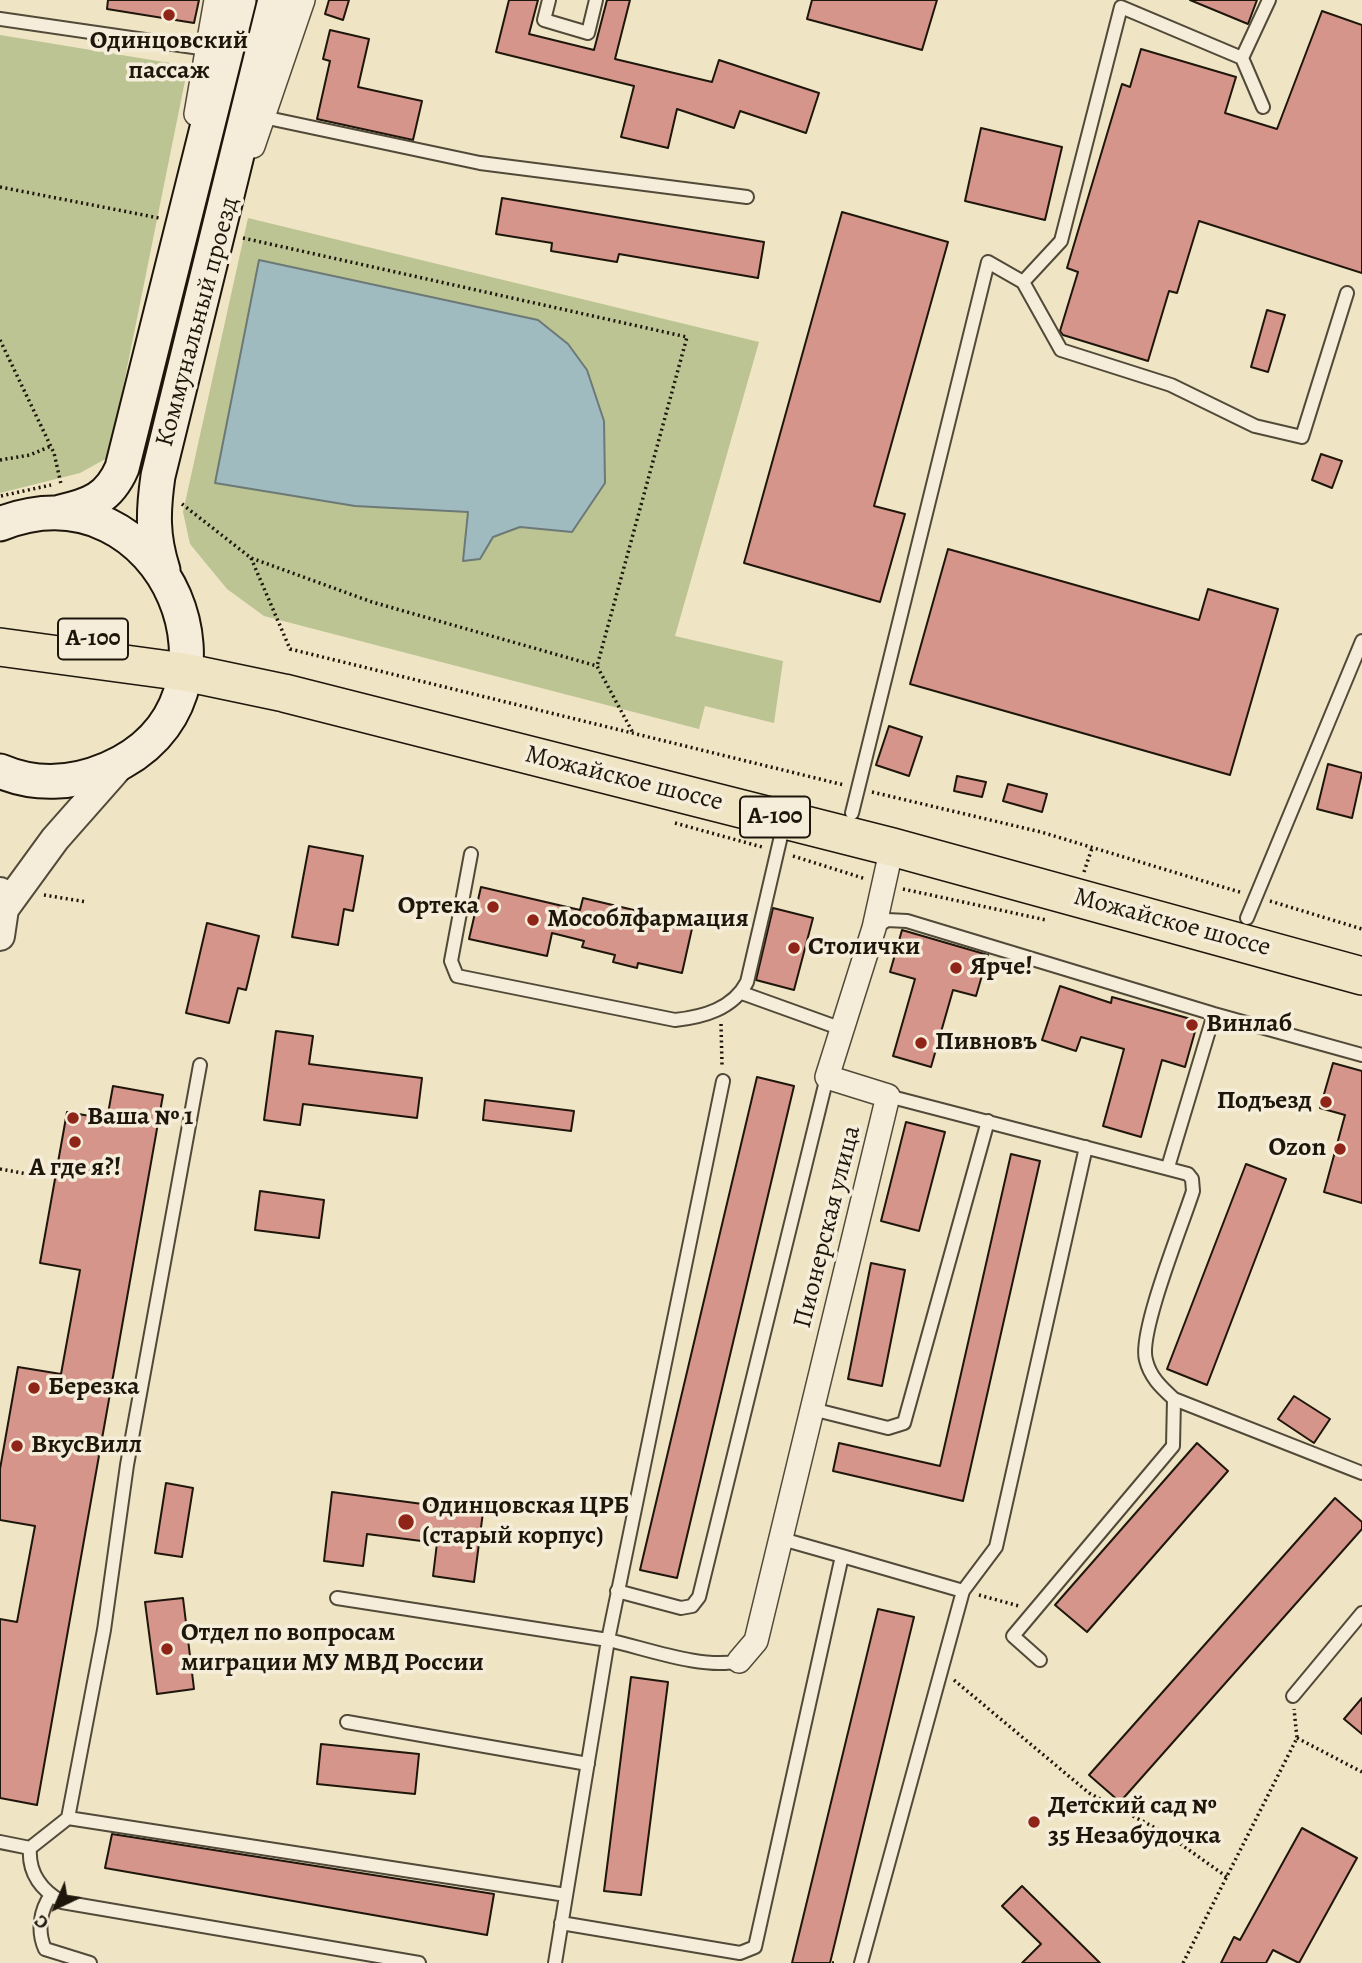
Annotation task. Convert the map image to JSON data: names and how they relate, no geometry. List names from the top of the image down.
{
  "streets": {
    "main road": ["Коммунальный проезд", "А-100", "Можайское шоссе"],
    "street": ["Пионерская улица"]
  },
  "places": [
    "Одинцовский пассаж",
    "Ортека",
    "Мособлфармация",
    "Столички",
    "Ярче!",
    "Винлаб",
    "Пивновъ",
    "Подъезд",
    "Ваша № 1",
    "А где я?!",
    "Ozon",
    "Березка",
    "ВкусВилл",
    "Одинцовская ЦРБ (старый корпус)",
    "Отдел по вопросам миграции МУ МВД России",
    "Детский сад № 35 Незабудочка"
  ],
  "north": "bottom left"
}
